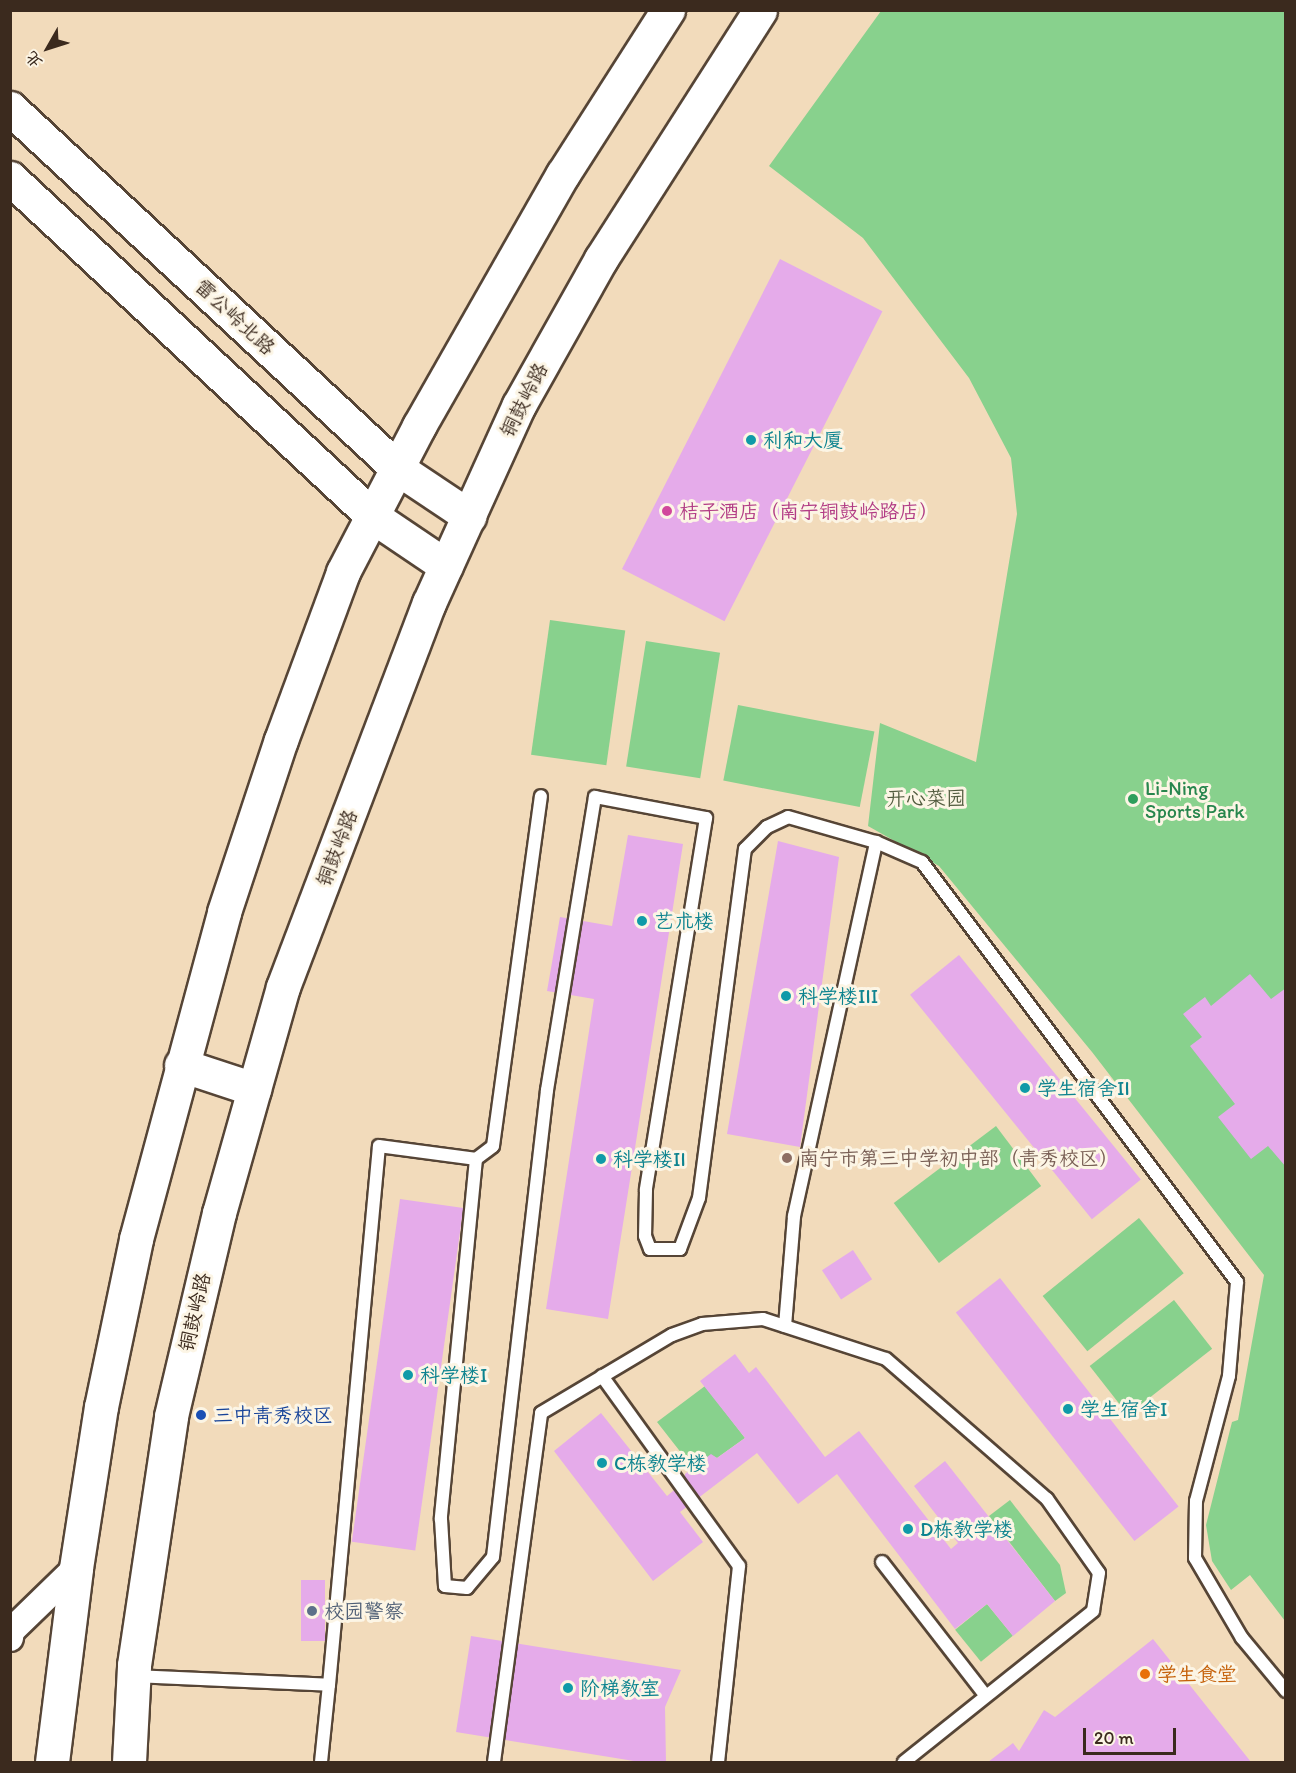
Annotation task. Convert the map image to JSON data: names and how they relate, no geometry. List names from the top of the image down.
{
  "streets": {
    "main road": ["雷公岭北路", "铜鼓岭路"]
  },
  "crossings": [
    ["雷公岭北路", "铜鼓岭路"]
  ],
  "parks": ["开心菜园"],
  "places": [
    "利和大厦",
    "桔子酒店（南宁铜鼓岭路店）",
    "Li-Ning Sports Park",
    "艺术楼",
    "科学楼III",
    "学生宿舍II",
    "南宁市第三中学初中部（青秀校区）",
    "科学楼II",
    "科学楼I",
    "学生宿舍I",
    "三中青秀校区",
    "C栋教学楼",
    "D栋教学楼",
    "校园警察",
    "学生食堂",
    "阶梯教室"
  ],
  "scale_bar": "20 m",
  "north": "bottom left"
}
